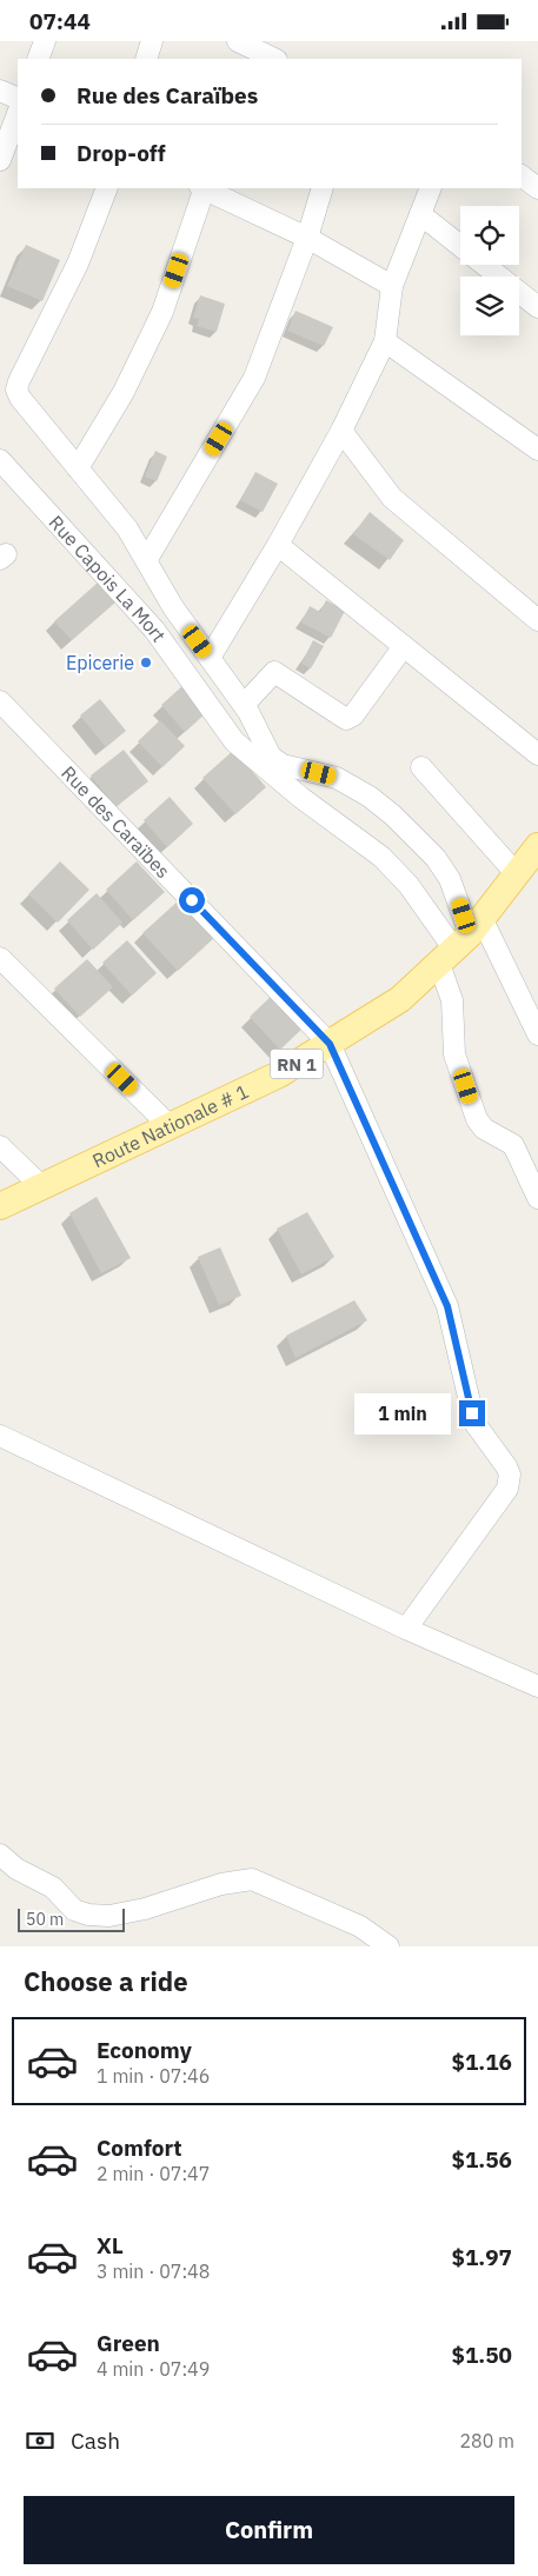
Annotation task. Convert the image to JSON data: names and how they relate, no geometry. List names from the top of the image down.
{
  "streets": {
    "main road": ["RN 1", "Route Nationale # 1"],
    "street": ["Rue Capois La Mort", "Rue des Caraïbes"]
  },
  "crossings": [
    ["Rue Capois La Mort", "Route Nationale # 1"],
    ["Rue des Caraïbes", "Route Nationale # 1"]
  ],
  "places": ["Epicerie"],
  "scale_bar": "50 m",
  "page": {
    "status": "07:44",
    "banner": ["Rue des Caraïbes", "Drop-off"],
    "bubble": "1 min",
    "scale": "50 m",
    "heading": "Choose a ride",
    "list": [
      {
        "name": "Economy",
        "note": "1 min · 07:46",
        "value": "$1.16"
      },
      {
        "name": "Comfort",
        "note": "2 min · 07:47",
        "value": "$1.56"
      },
      {
        "name": "XL",
        "note": "3 min · 07:48",
        "value": "$1.97"
      },
      {
        "name": "Green",
        "note": "4 min · 07:49",
        "value": "$1.50"
      }
    ],
    "pay": ["Cash", "280 m"],
    "buttons": "Confirm"
  }
}
